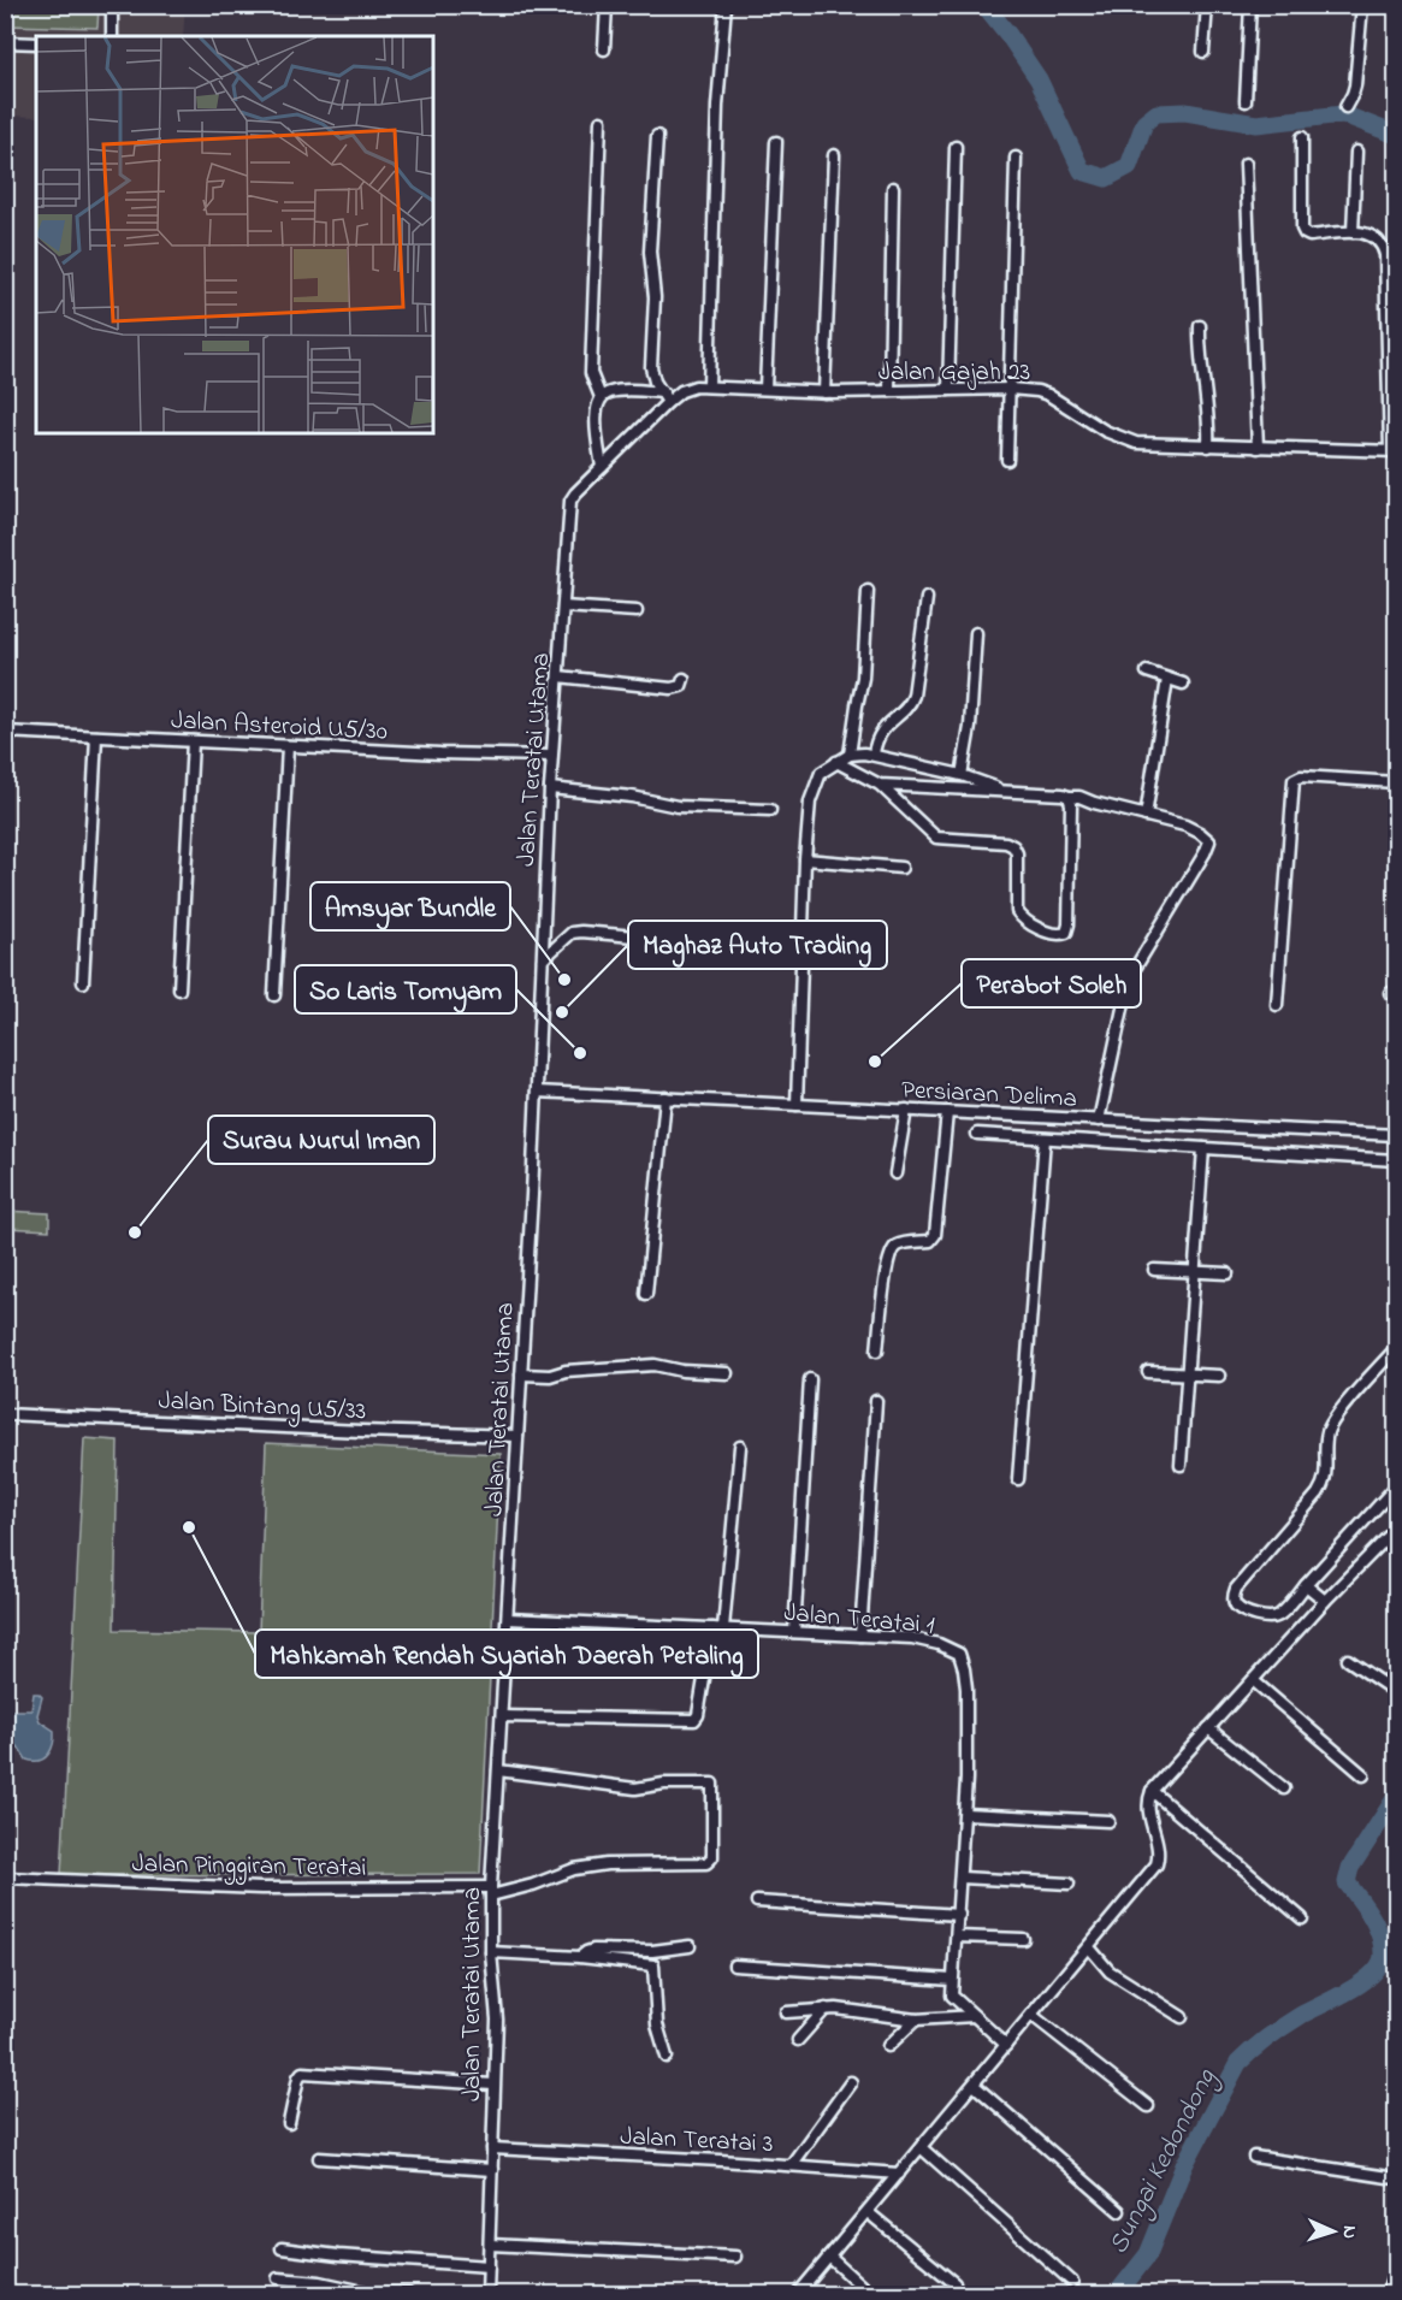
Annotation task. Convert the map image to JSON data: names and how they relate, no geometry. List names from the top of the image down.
{
  "streets": {
    "street": [
      "Jalan Gajah 23",
      "Jalan Asteroid U5/30",
      "Jalan Teratai Utama",
      "Persiaran Delima",
      "Jalan Bintang U5/33",
      "Jalan Teratai 1",
      "Jalan Pinggiran Teratai",
      "Jalan Teratai 3"
    ]
  },
  "crossings": [
    ["Jalan Gajah 23", "Jalan Teratai Utama"],
    ["Jalan Asteroid U5/30", "Jalan Teratai Utama"],
    ["Jalan Teratai Utama", "Persiaran Delima"],
    ["Jalan Teratai Utama", "Jalan Bintang U5/33"],
    ["Jalan Teratai Utama", "Jalan Teratai 1"],
    ["Jalan Teratai Utama", "Jalan Pinggiran Teratai"],
    ["Jalan Teratai Utama", "Jalan Teratai 3"]
  ],
  "water": ["Sungai Kedondong"],
  "places": [
    "Amsyar Bundle",
    "Maghaz Auto Trading",
    "So Laris Tomyam",
    "Perabot Soleh",
    "Surau Nurul Iman",
    "Mahkamah Rendah Syariah Daerah Petaling"
  ],
  "north": "right"
}
